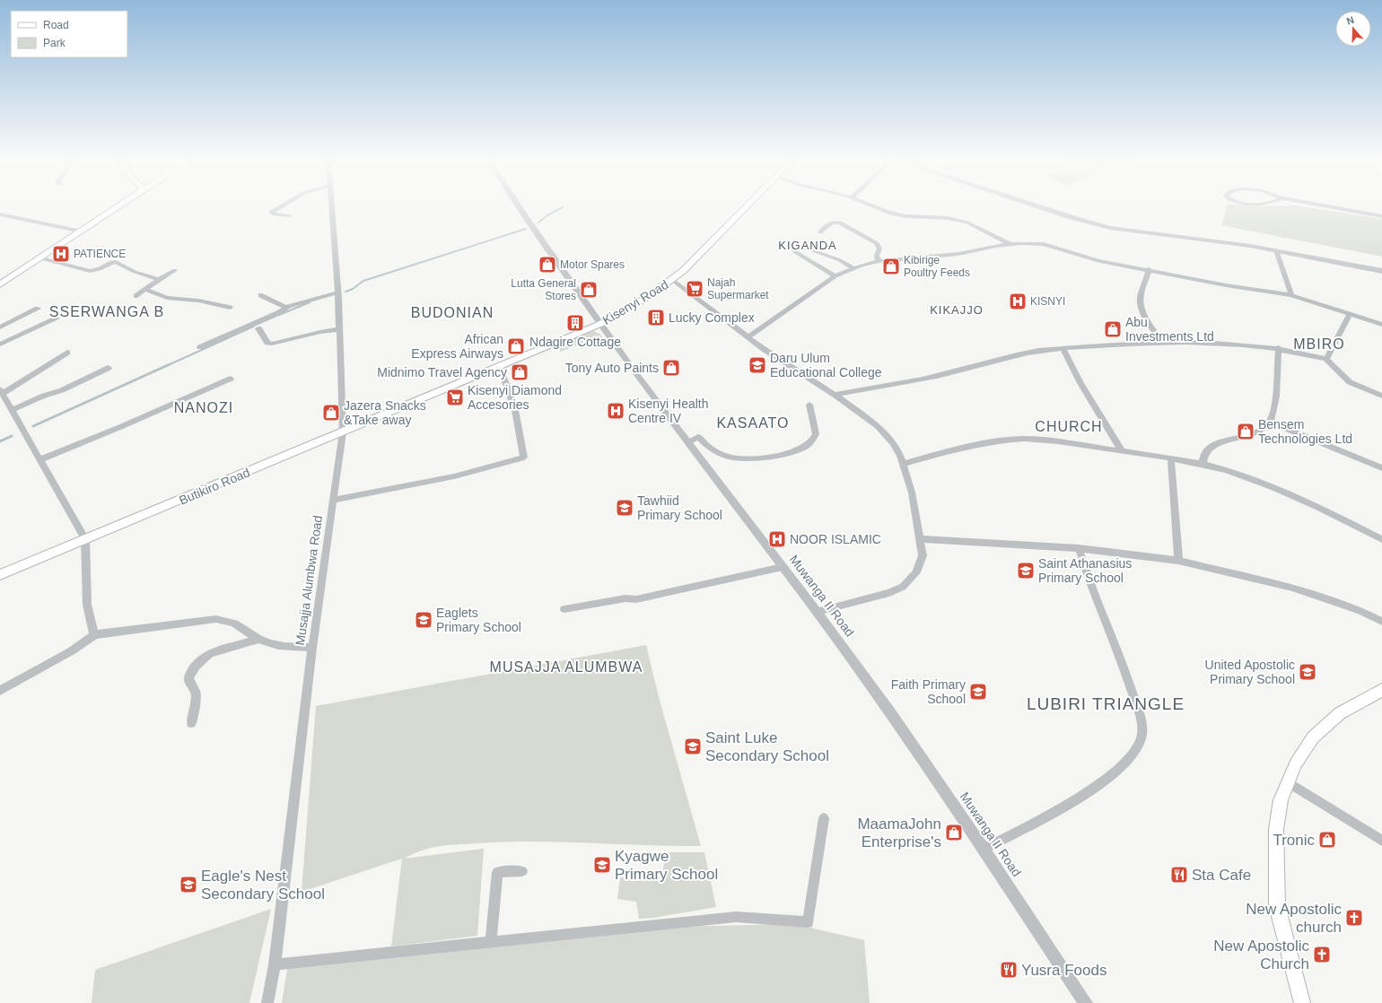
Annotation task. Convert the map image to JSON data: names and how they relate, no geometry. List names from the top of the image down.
{
  "streets": {
    "main road": ["Kisenyi Road", "Butikiro Road"],
    "street": ["Musajja Alumbwa Road", "Muwanga II Road"]
  },
  "crossings": [
    ["Kisenyi Road", "Butikiro Road"],
    ["Kisenyi Road", "Musajja Alumbwa Road"],
    ["Kisenyi Road", "Muwanga II Road"],
    ["Butikiro Road", "Musajja Alumbwa Road"]
  ],
  "districts": [
    "KIGANDA",
    "KIKAJJO",
    "SSERWANGA B",
    "BUDONIAN",
    "MBIRO",
    "NANOZI",
    "KASAATO",
    "CHURCH",
    "MUSAJJA ALUMBWA",
    "LUBIRI TRIANGLE"
  ],
  "places": {
    "hospital": [
      "PATIENCE",
      "KISNYI",
      "Kisenyi Health Centre IV",
      "NOOR ISLAMIC"
    ],
    "shop": [
      "Motor Spares",
      "Kibirige Poultry Feeds",
      "Lutta General Stores",
      "Abu Investments Ltd",
      "African Express Airways",
      "Tony Auto Paints",
      "Midnimo Travel Agency",
      "Jazera Snacks &Take away",
      "Bensem Technologies Ltd",
      "MaamaJohn Enterprise's",
      "Tronic"
    ],
    "supermarket": ["Najah Supermarket", "Kisenyi Diamond Accesories"],
    "building": ["Lucky Complex", "Ndagire Cottage"],
    "school or university": [
      "Daru Ulum Educational College",
      "Tawhiid Primary School",
      "Saint Athanasius Primary School",
      "Eaglets Primary School",
      "United Apostolic Primary School",
      "Faith Primary School",
      "Saint Luke Secondary School",
      "Kyagwe Primary School",
      "Eagle's Nest Secondary School"
    ],
    "restaurant": ["Sta Cafe", "Yusra Foods"],
    "church": ["New Apostolic church", "New Apostolic Church"]
  },
  "legend": ["Road", "Park"],
  "north": "top"
}
